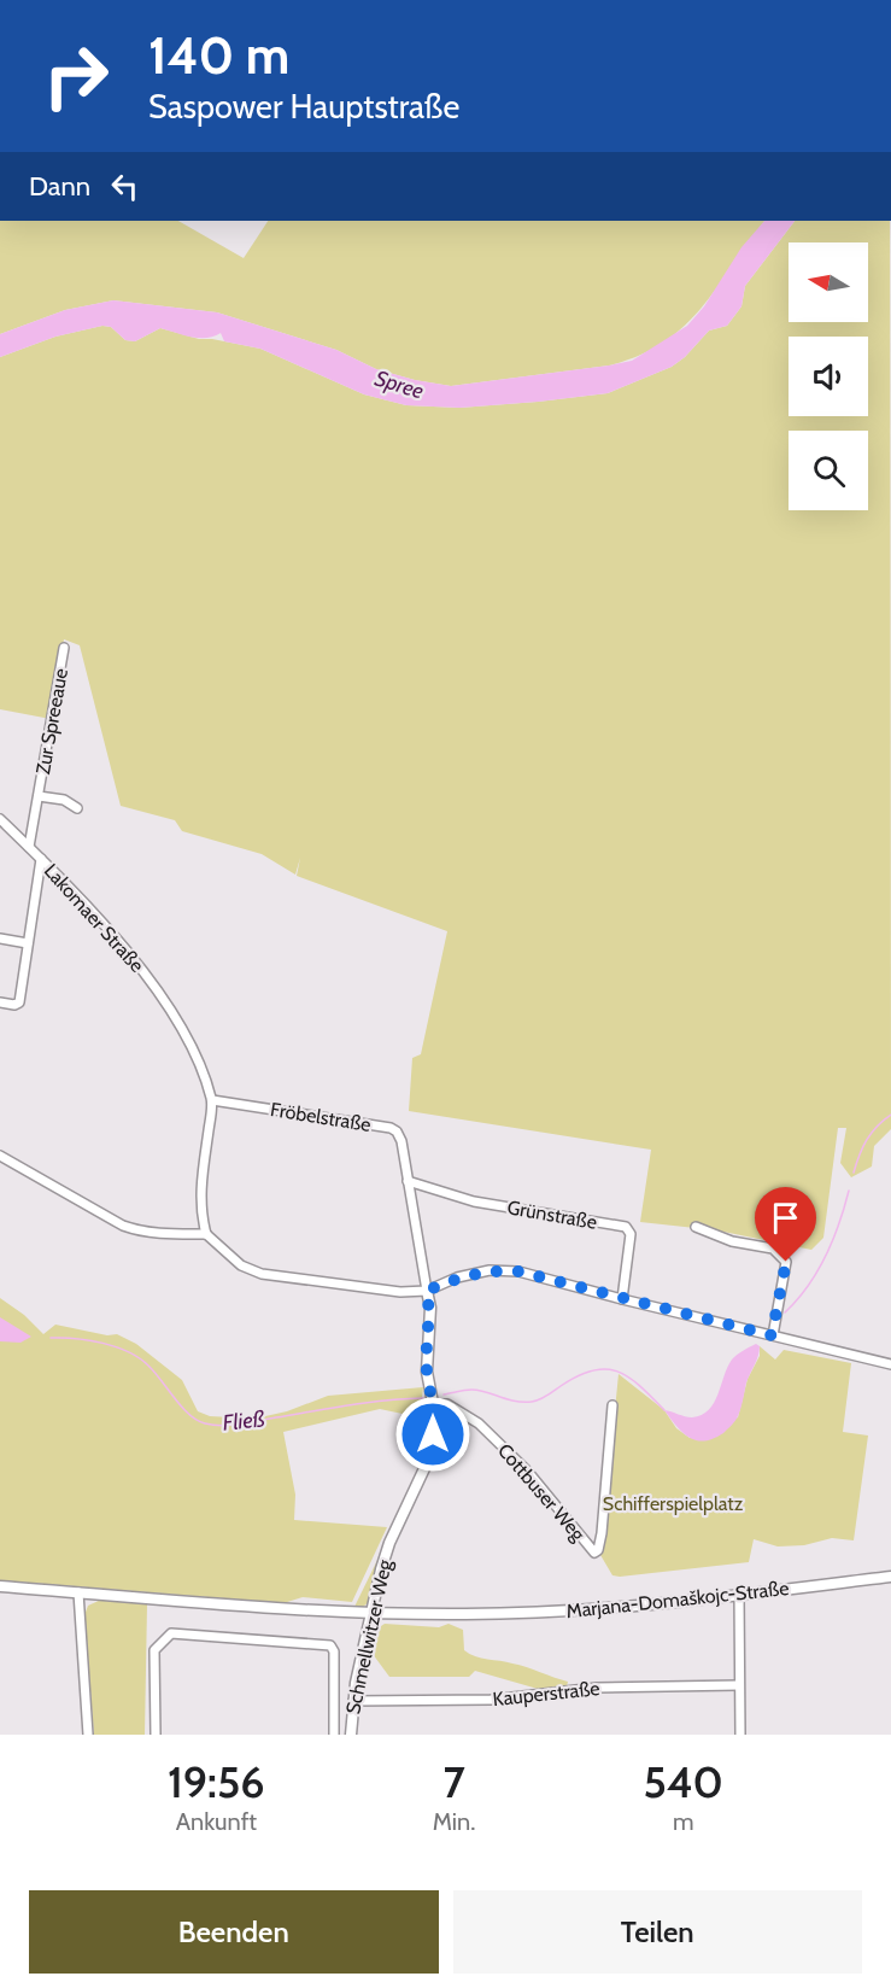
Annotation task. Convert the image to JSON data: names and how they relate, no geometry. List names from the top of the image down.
{
  "streets": {
    "street": [
      "Zur Spreeaue",
      "Lakomaer Straße",
      "Fröbelstraße",
      "Grünstraße",
      "Cottbuser Weg",
      "Marjana-Domaškojc-Straße",
      "Schmellwitzer Weg",
      "Kauperstraße"
    ]
  },
  "crossings": [
    ["Zur Spreeaue", "Lakomaer Straße"],
    ["Lakomaer Straße", "Fröbelstraße"],
    ["Fröbelstraße", "Grünstraße"],
    ["Fröbelstraße", "Schmellwitzer Weg"],
    ["Cottbuser Weg", "Schmellwitzer Weg"],
    ["Marjana-Domaškojc-Straße", "Schmellwitzer Weg"],
    ["Schmellwitzer Weg", "Kauperstraße"]
  ],
  "water": ["Spree", "Fließ"],
  "parks": ["Schifferspielplatz"],
  "north": "left",
  "page": {
    "turn": ["140 m", "Saspower Hauptstraße"],
    "then": "Dann",
    "eta": [
      "19:56",
      "Ankunft",
      "7",
      "Min.",
      "540",
      "m"
    ],
    "buttons": ["Beenden", "Teilen"]
  }
}
